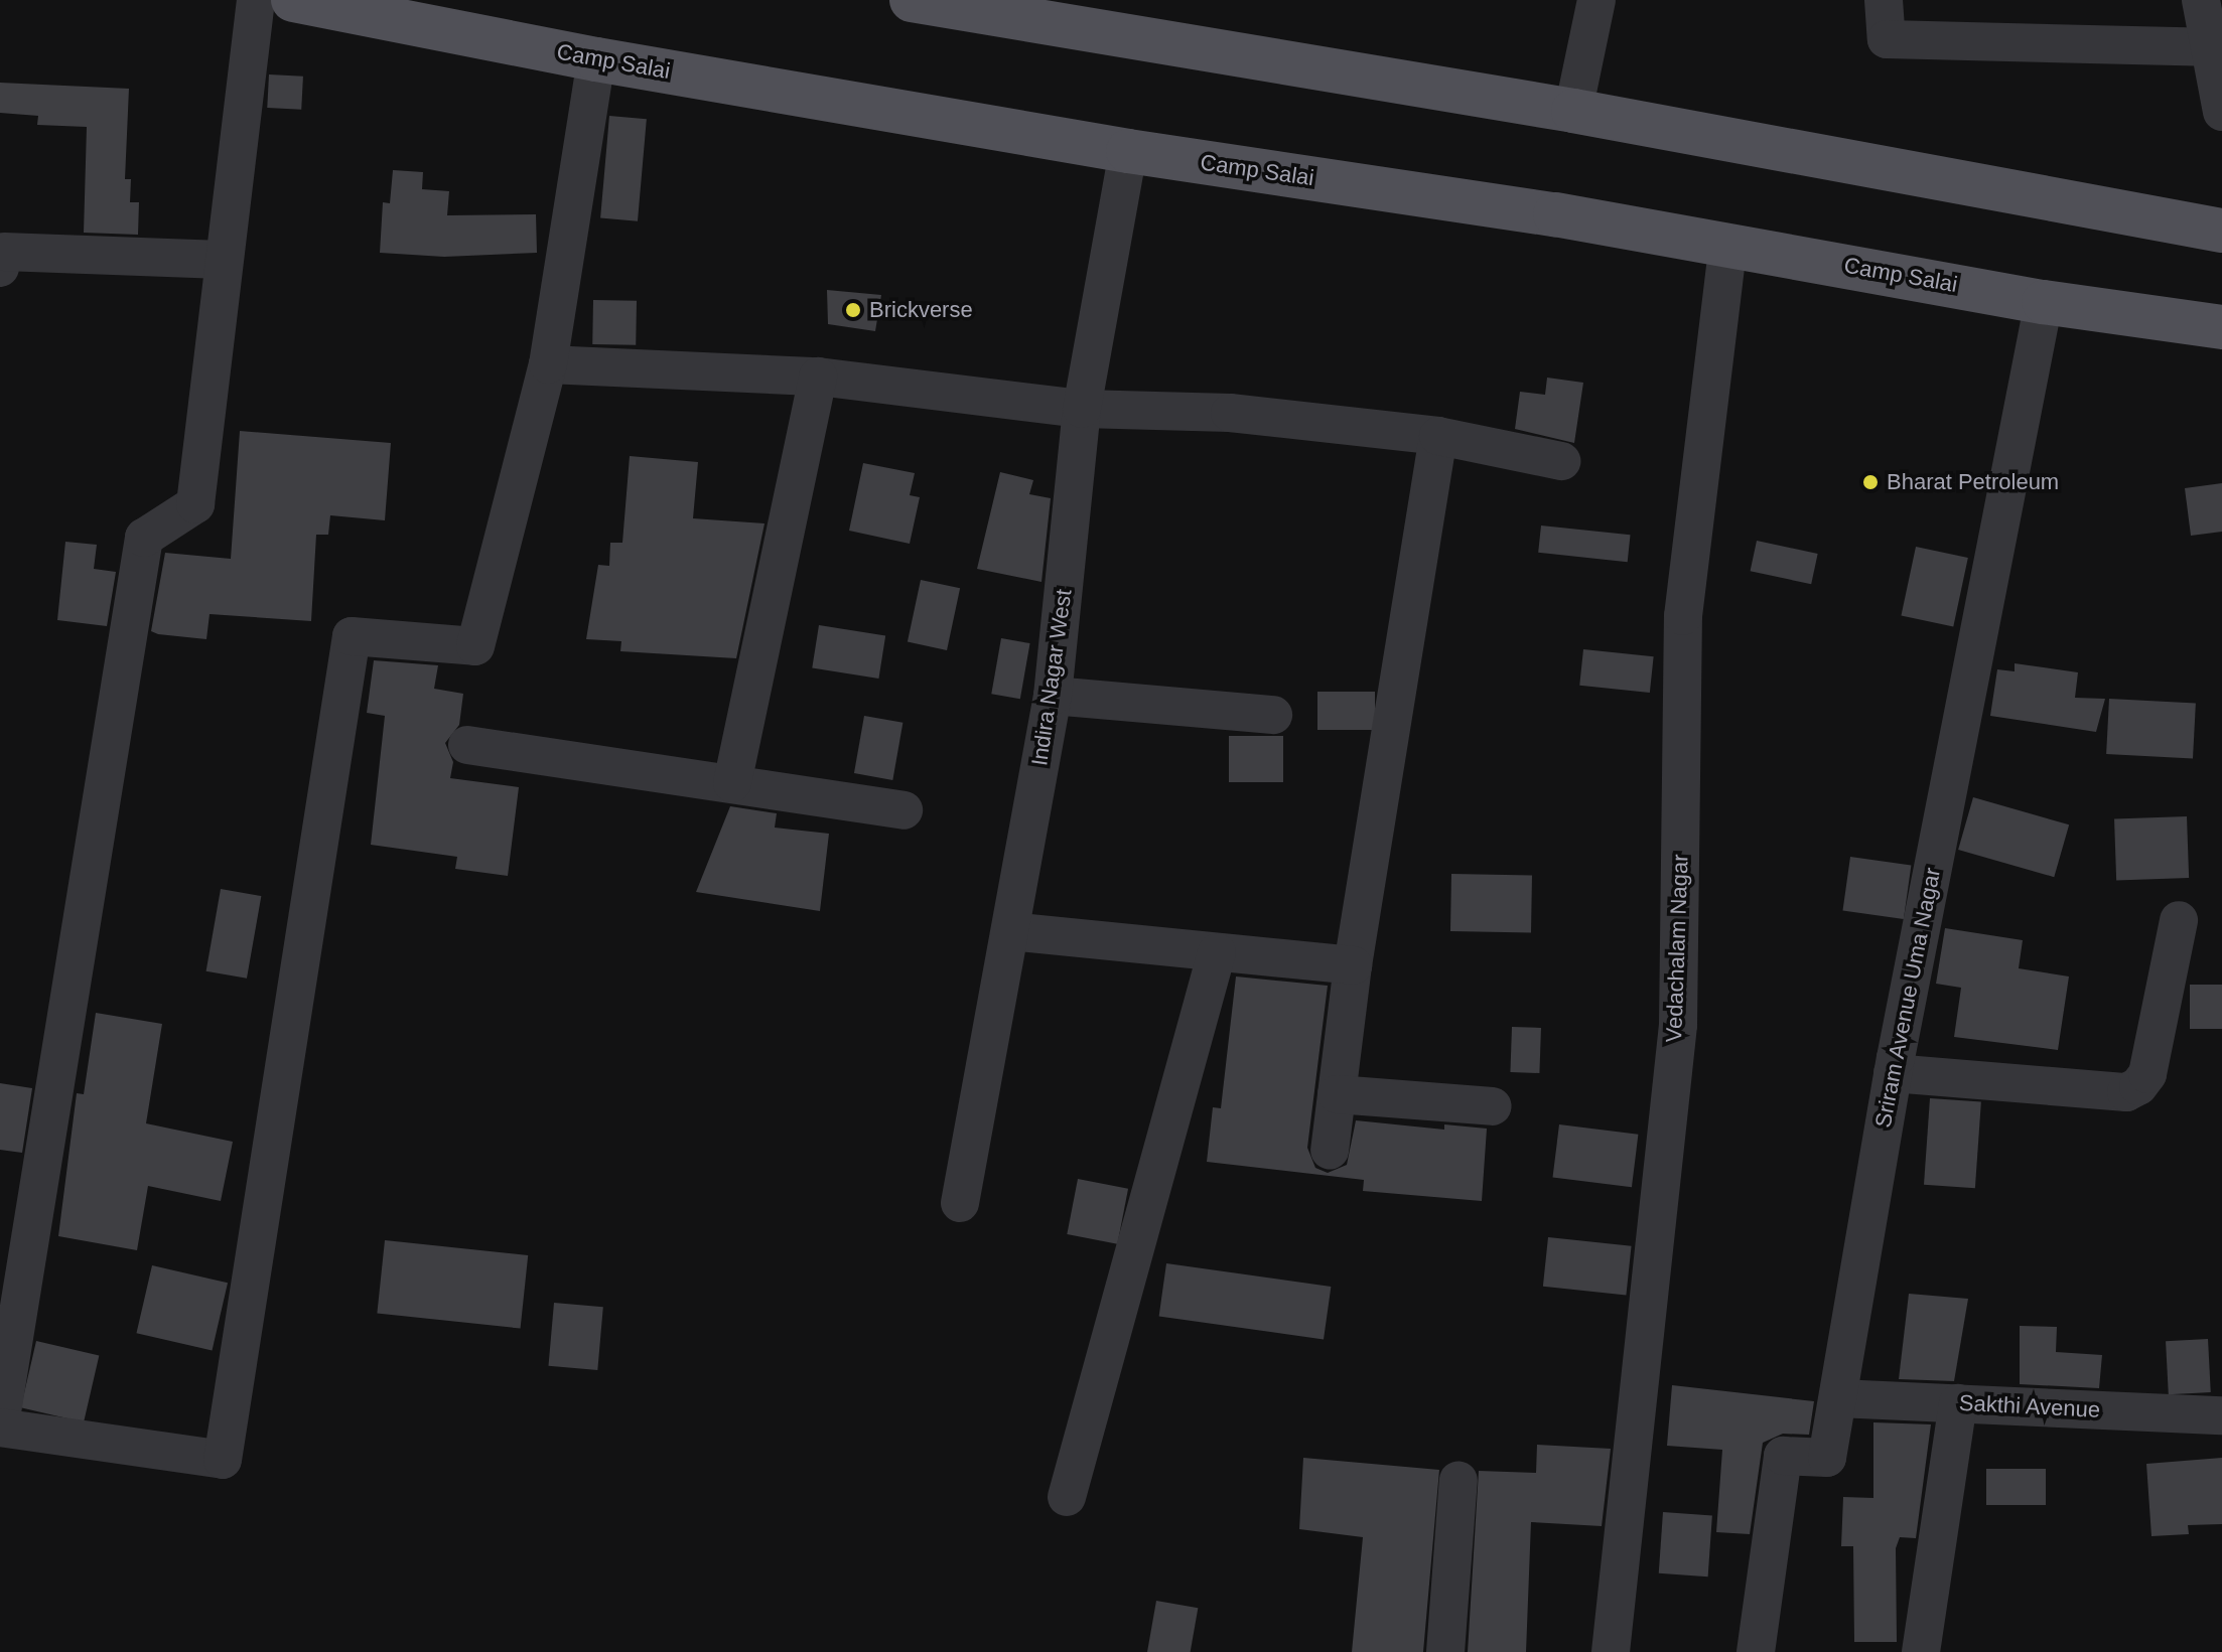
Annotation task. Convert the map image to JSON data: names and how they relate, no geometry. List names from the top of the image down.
{
  "streets": {
    "main road": ["Camp Salai"],
    "street": [
      "Indira Nagar West",
      "Vedachalam Nagar",
      "Sriram Avenue Uma Nagar",
      "Sakthi Avenue"
    ]
  },
  "crossings": [
    ["Camp Salai", "Indira Nagar West"],
    ["Camp Salai", "Vedachalam Nagar"],
    ["Camp Salai", "Sriram Avenue Uma Nagar"],
    ["Sriram Avenue Uma Nagar", "Sakthi Avenue"]
  ],
  "places": ["Brickverse", "Bharat Petroleum"]
}
